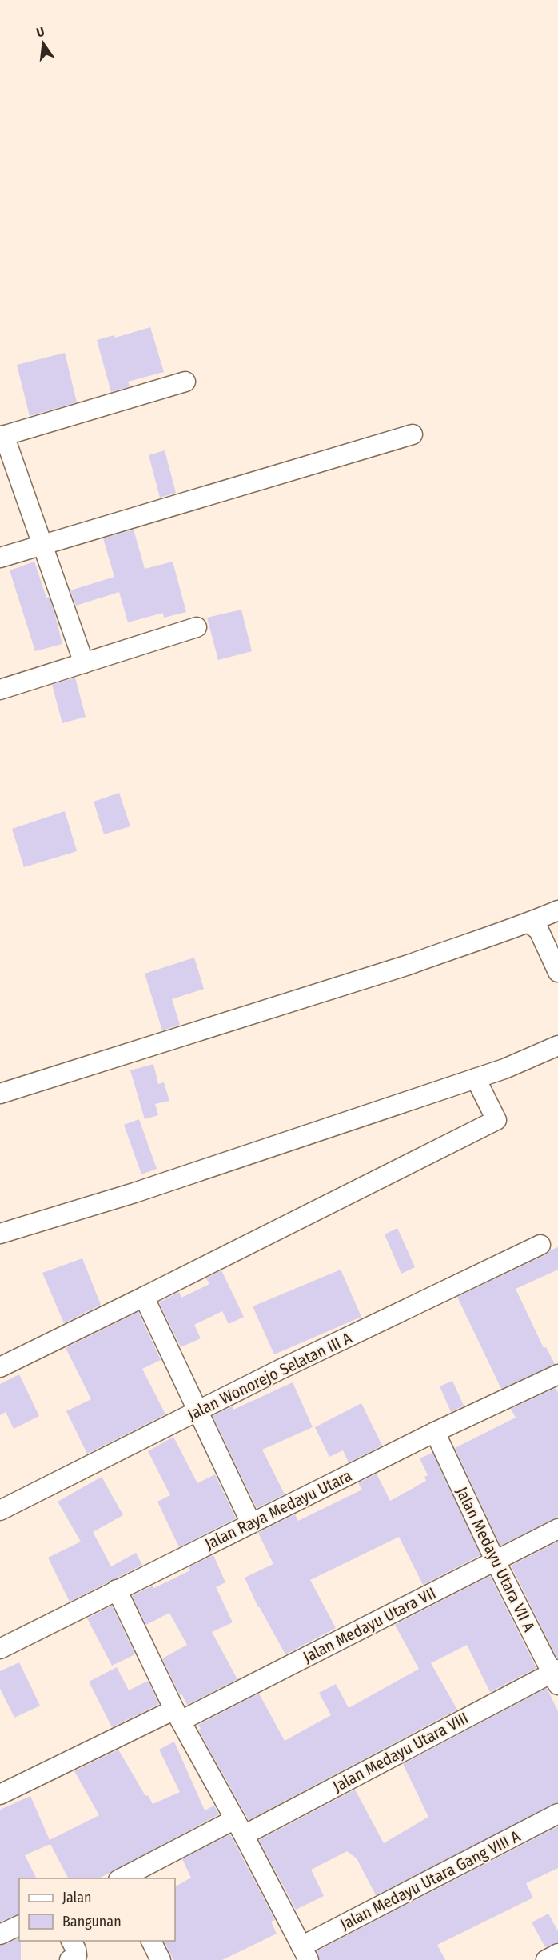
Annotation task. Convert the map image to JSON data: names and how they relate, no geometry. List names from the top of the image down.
{
  "streets": {
    "street": [
      "Jalan Wonorejo Selatan III A",
      "Jalan Raya Medayu Utara",
      "Jalan Medayu Utara VII A",
      "Jalan Medayu Utara VII",
      "Jalan Medayu Utara VIII",
      "Jalan Medayu Utara Gang VIII A"
    ]
  },
  "crossings": [
    ["Jalan Raya Medayu Utara", "Jalan Medayu Utara VII A"],
    ["Jalan Medayu Utara VII A", "Jalan Medayu Utara VII"],
    ["Jalan Medayu Utara VII A", "Jalan Medayu Utara VIII"]
  ],
  "legend": ["Jalan", "Bangunan"],
  "north": "top"
}
